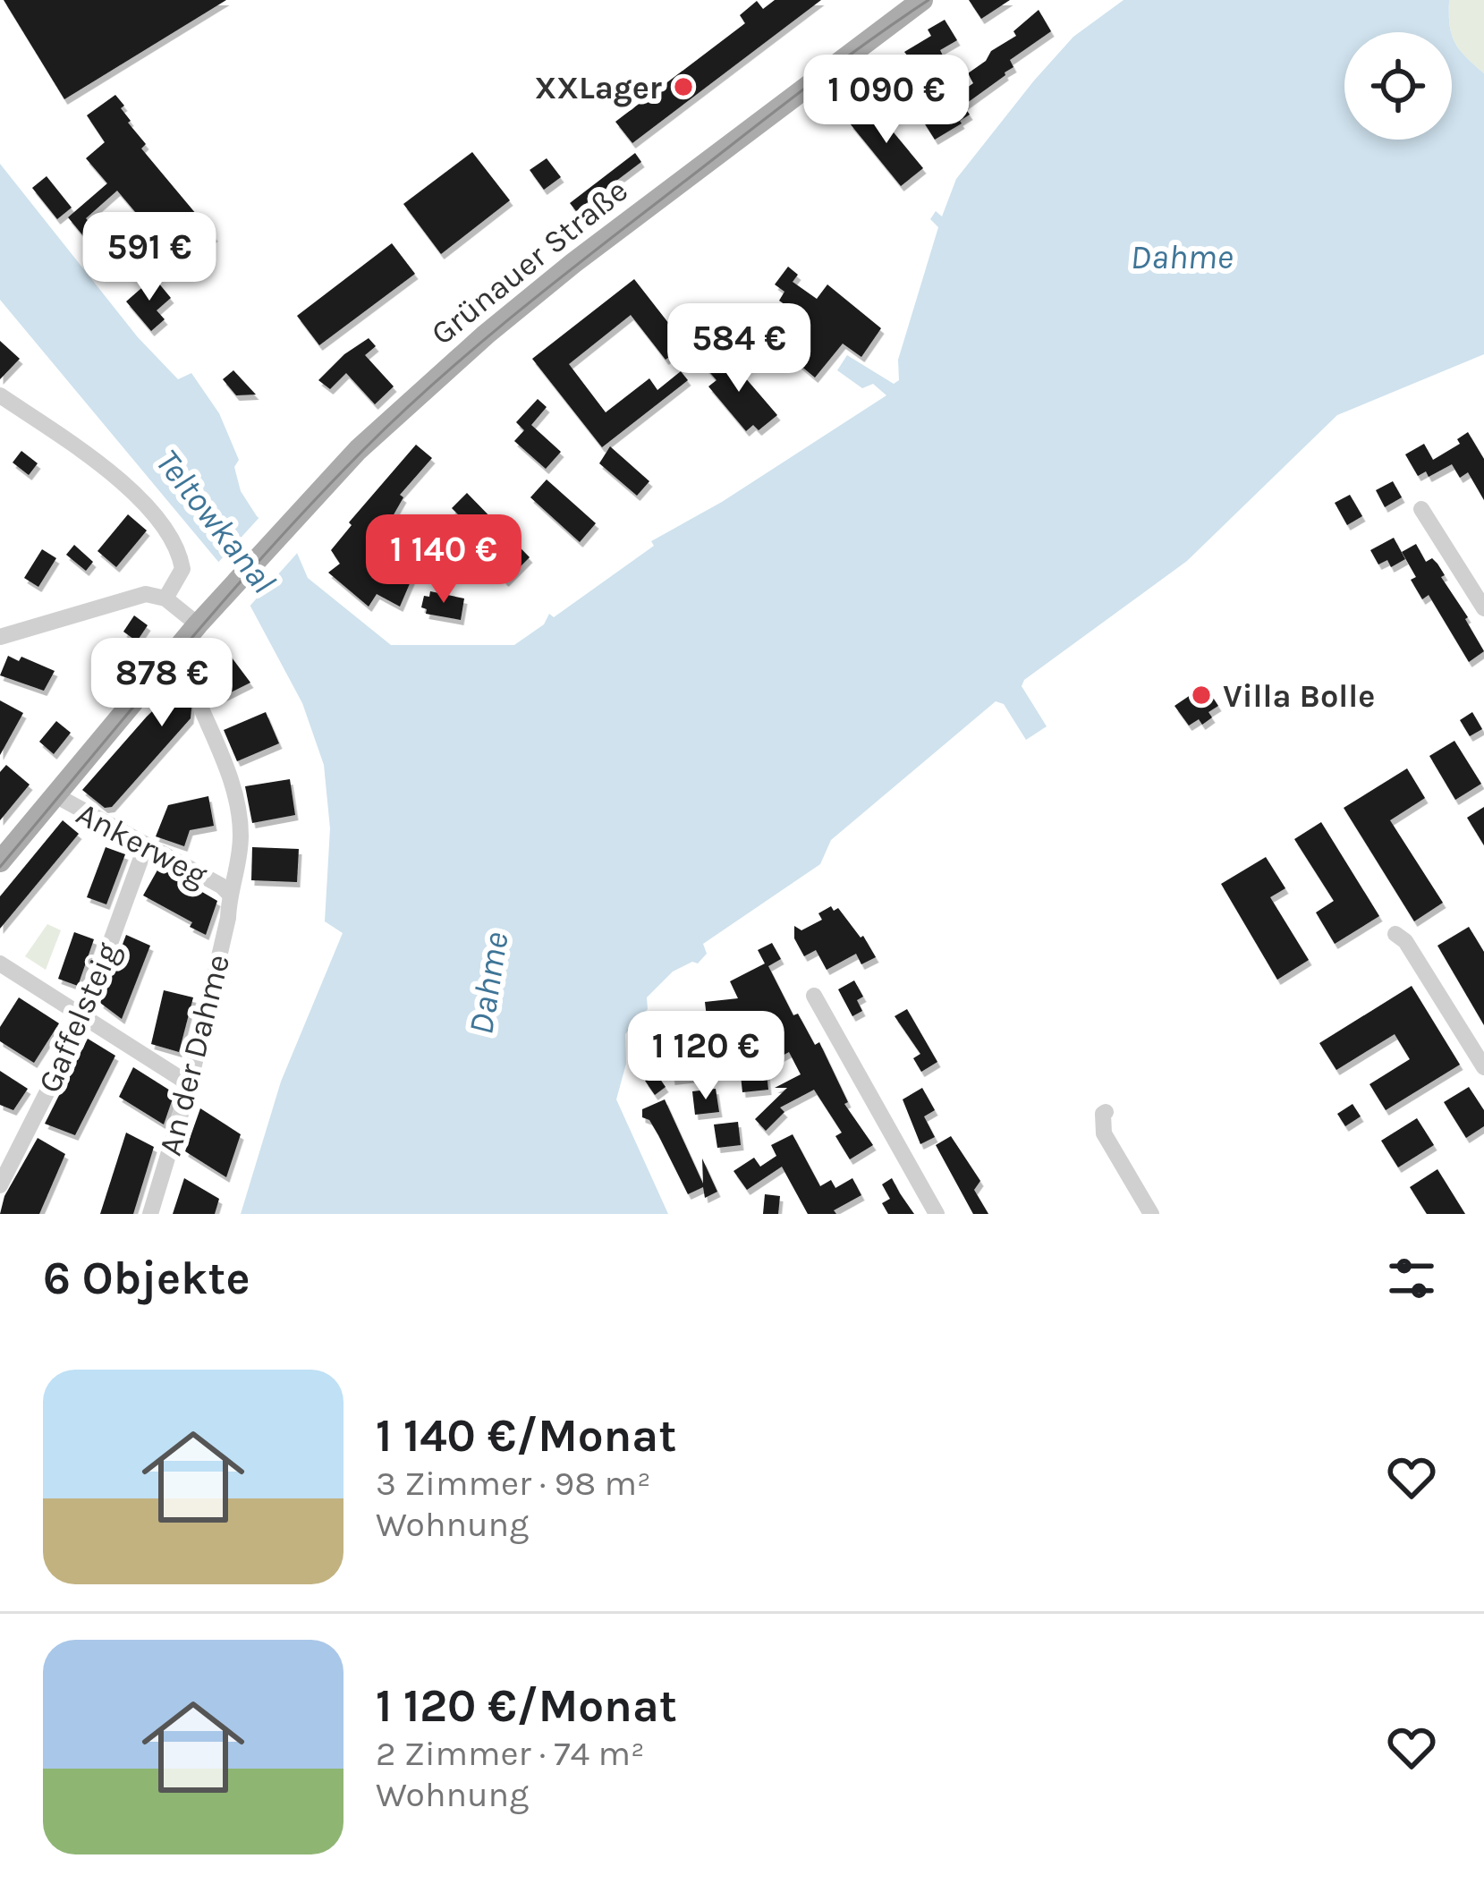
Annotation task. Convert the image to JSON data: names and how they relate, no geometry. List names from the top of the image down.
{
  "streets": {
    "main road": ["Grünauer Straße"],
    "street": ["Ankerweg", "Gaffelsteig", "An der Dahme"]
  },
  "crossings": [
    ["Grünauer Straße", "Ankerweg"],
    ["Ankerweg", "Gaffelsteig"],
    ["Ankerweg", "An der Dahme"]
  ],
  "water": ["Dahme", "Teltowkanal"],
  "places": ["XXLager", "Villa Bolle"],
  "page": {
    "price": [
      "1 090 €",
      "591 €",
      "584 €",
      "1 140 €",
      "878 €",
      "1 120 €"
    ],
    "heading": "6 Objekte",
    "list": [
      {
        "name": "1 140 €/Monat",
        "note": "3 Zimmer · 98 m² · Wohnung"
      },
      {
        "name": "1 120 €/Monat",
        "note": "2 Zimmer · 74 m² · Wohnung"
      }
    ]
  }
}
